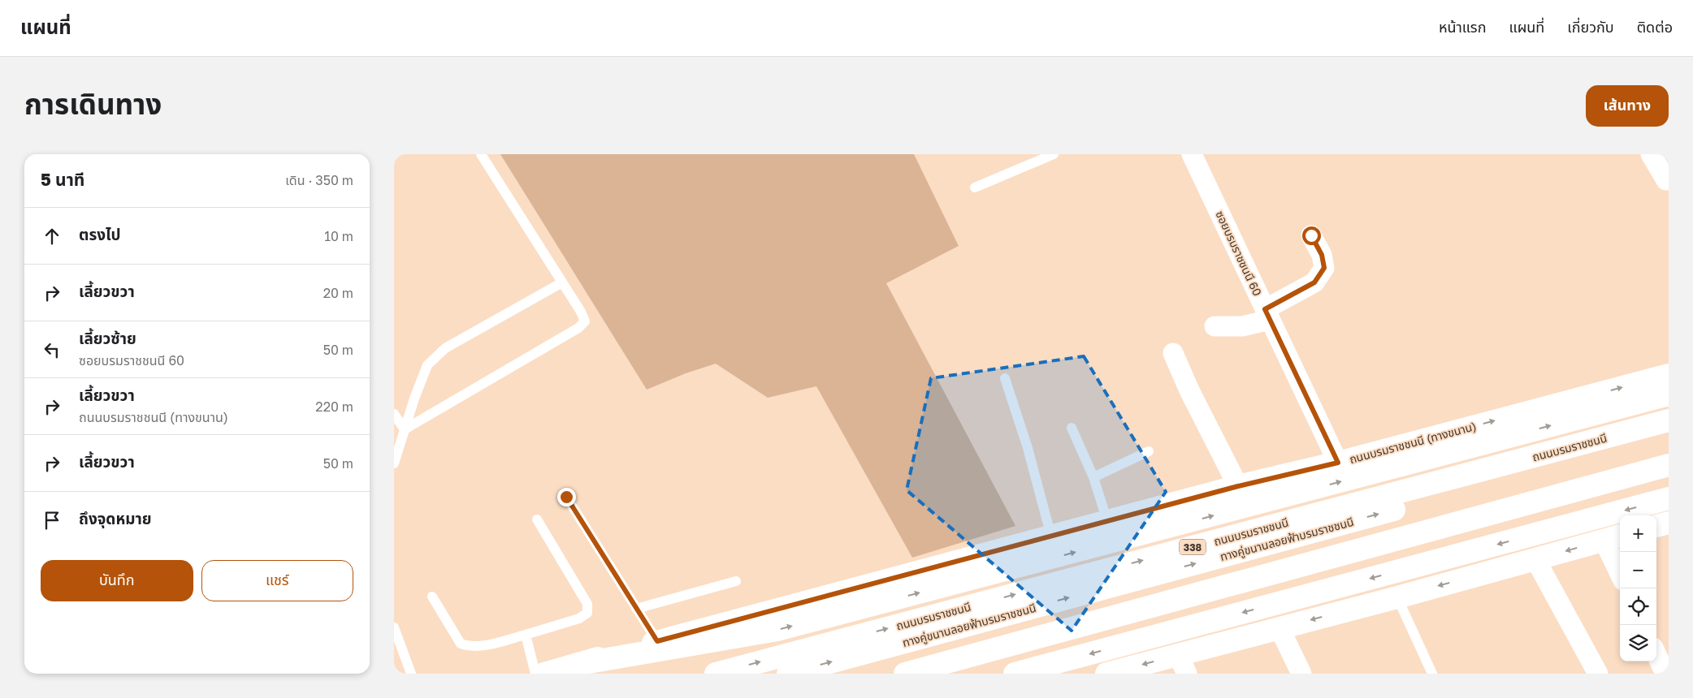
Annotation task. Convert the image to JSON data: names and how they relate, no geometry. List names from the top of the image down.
{
  "streets": {
    "main road": [
      "ถนนบรมราชชนนี (ทางขนาน)",
      "ถนนบรมราชชนนี",
      "ทางคู่ขนานลอยฟ้าบรมราชชนนี",
      "338"
    ],
    "street": ["ซอยบรมราชชนนี 60"]
  },
  "crossings": [
    ["ซอยบรมราชชนนี 60", "ถนนบรมราชชนนี (ทางขนาน)"]
  ],
  "page": {
    "header": "แผนที่",
    "nav": [
      "หน้าแรก",
      "แผนที่",
      "เกี่ยวกับ",
      "ติดต่อ"
    ],
    "title": "การเดินทาง",
    "buttons": [
      "เส้นทาง",
      ["บันทึก", "แชร์"]
    ],
    "heading": ["5 นาที", "เดิน · 350 m"],
    "list": [
      ["ตรงไป", "10 m"],
      ["เลี้ยวขวา", "20 m"],
      ["เลี้ยวซ้าย", "ซอยบรมราชชนนี 60", "50 m"],
      ["เลี้ยวขวา", "ถนนบรมราชชนนี (ทางขนาน)", "220 m"],
      ["เลี้ยวขวา", "50 m"],
      "ถึงจุดหมาย"
    ],
    "map_buttons": ["+", "−"]
  }
}
